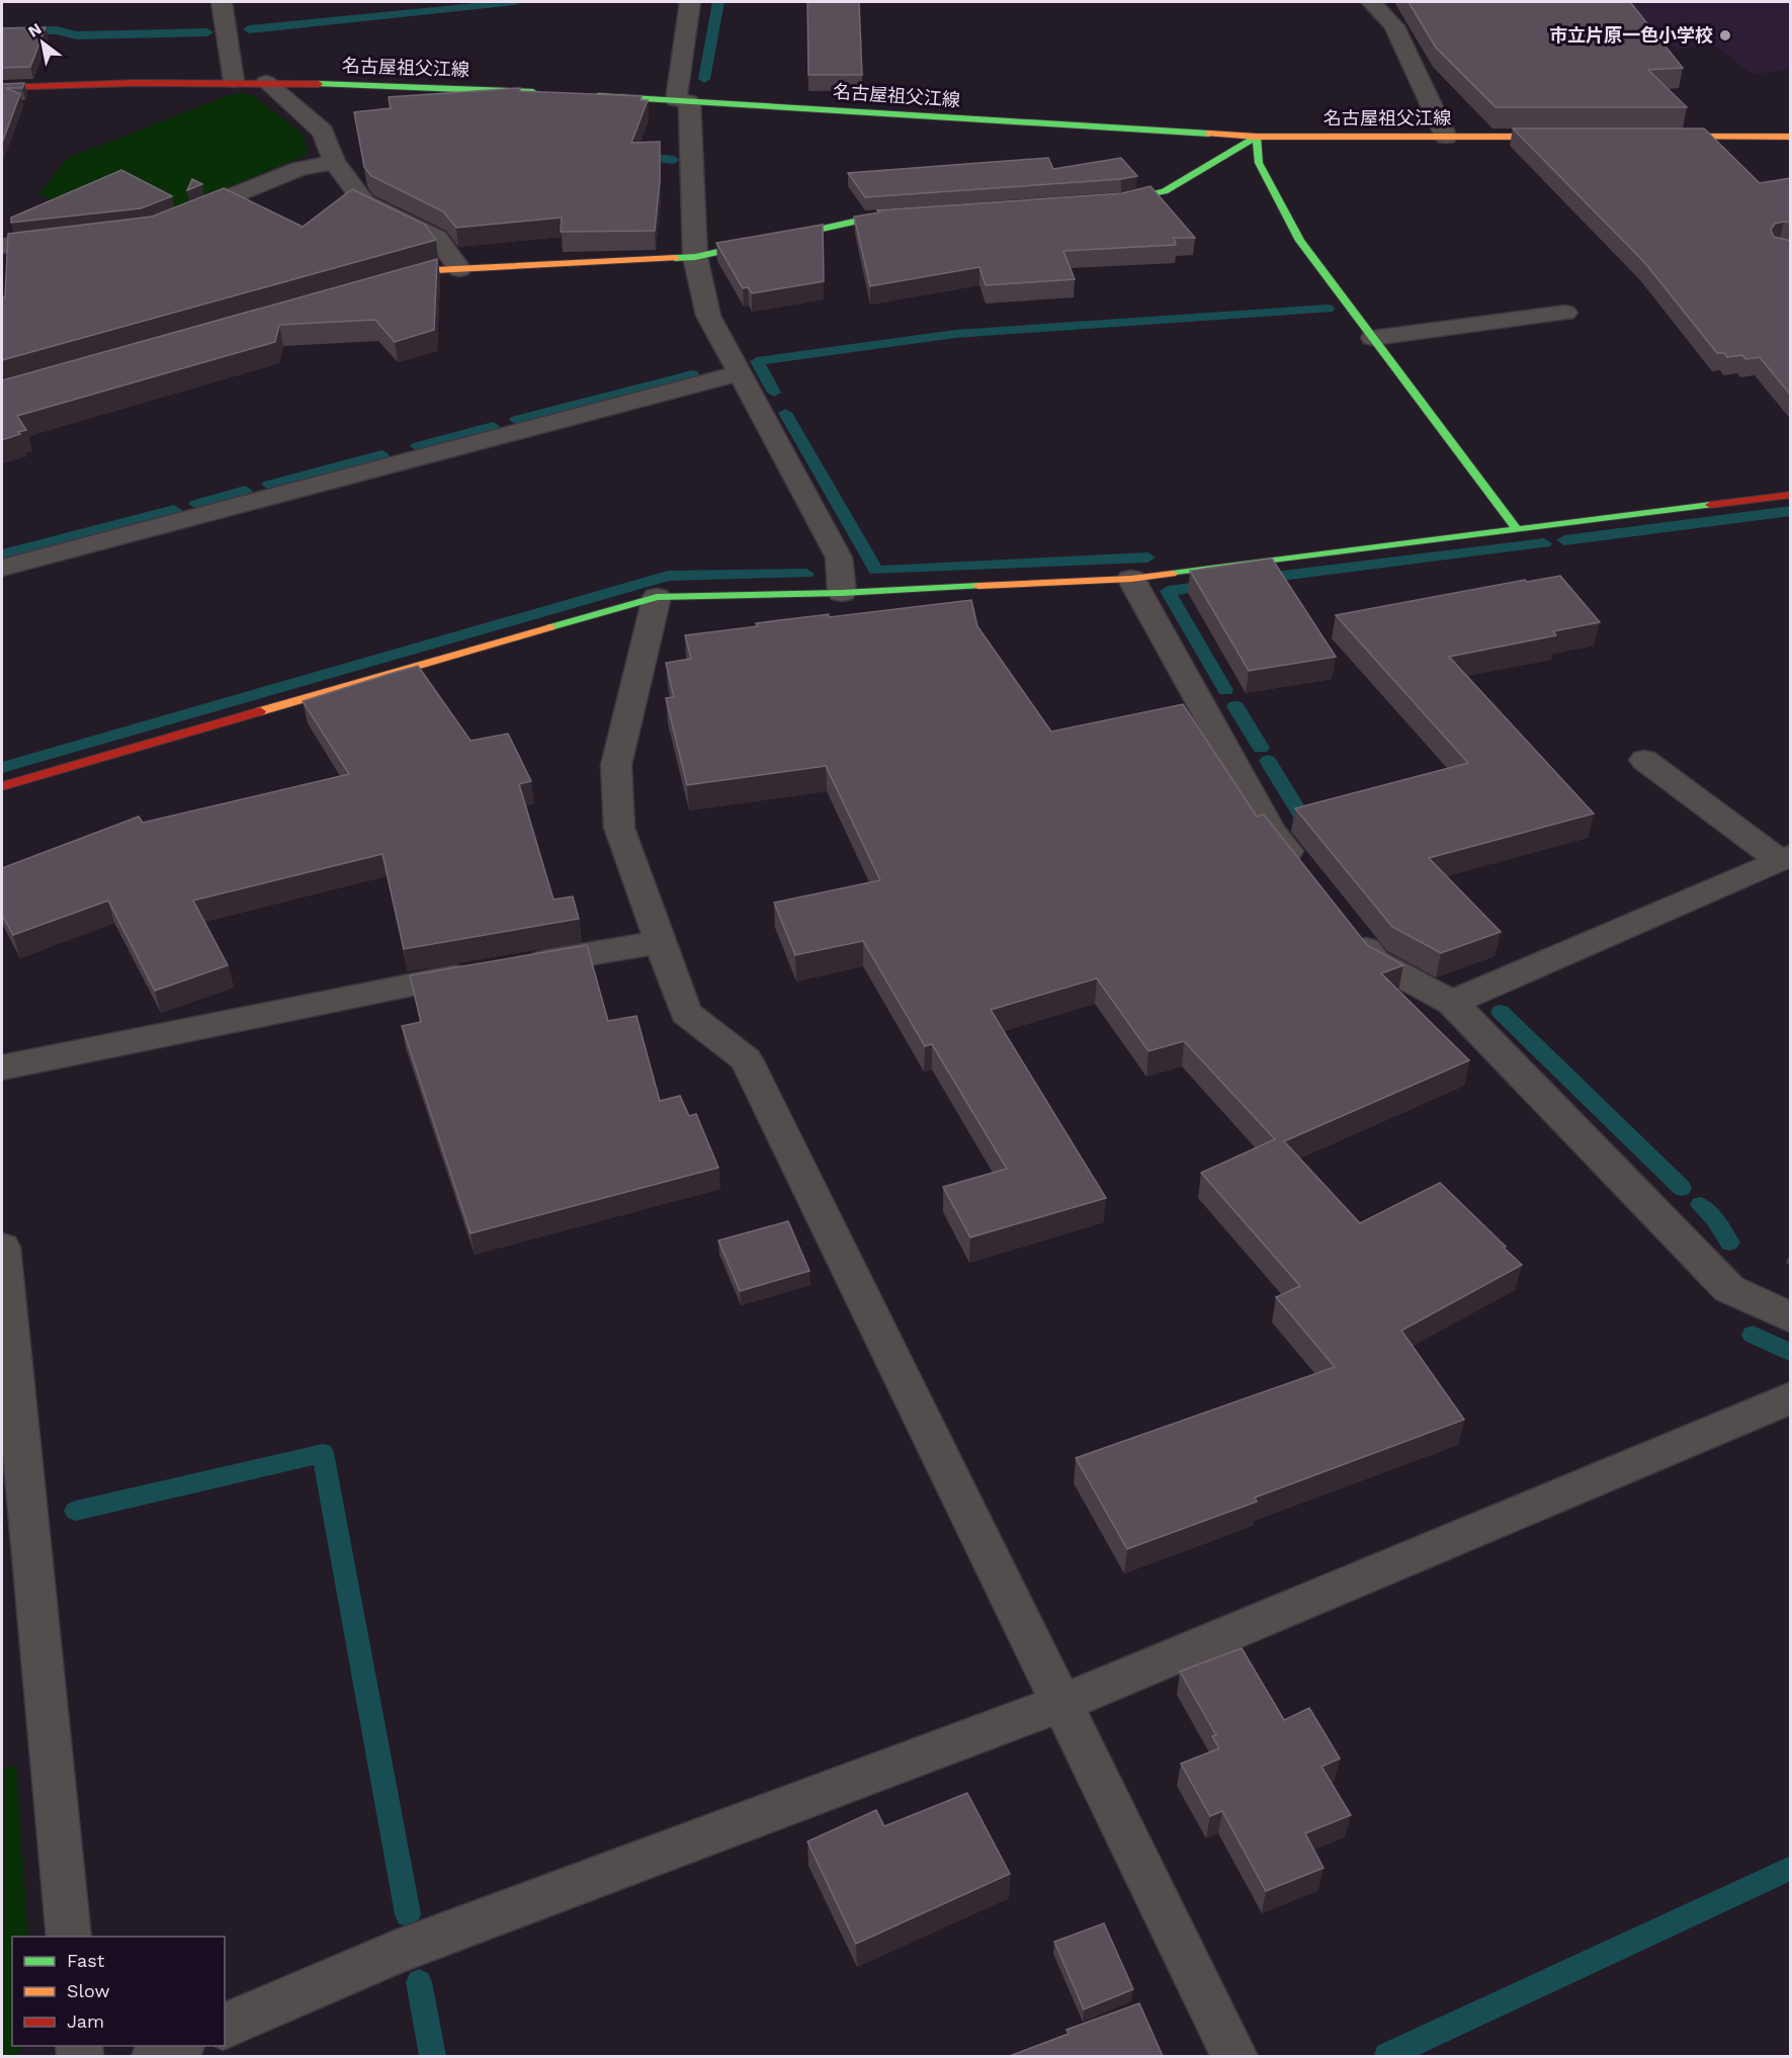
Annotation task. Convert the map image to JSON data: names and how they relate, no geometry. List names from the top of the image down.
{
  "streets": {
    "street": ["名古屋祖父江線"]
  },
  "places": ["市立片原一色小学校"],
  "legend": ["Fast", "Slow", "Jam"],
  "north": "top left"
}
